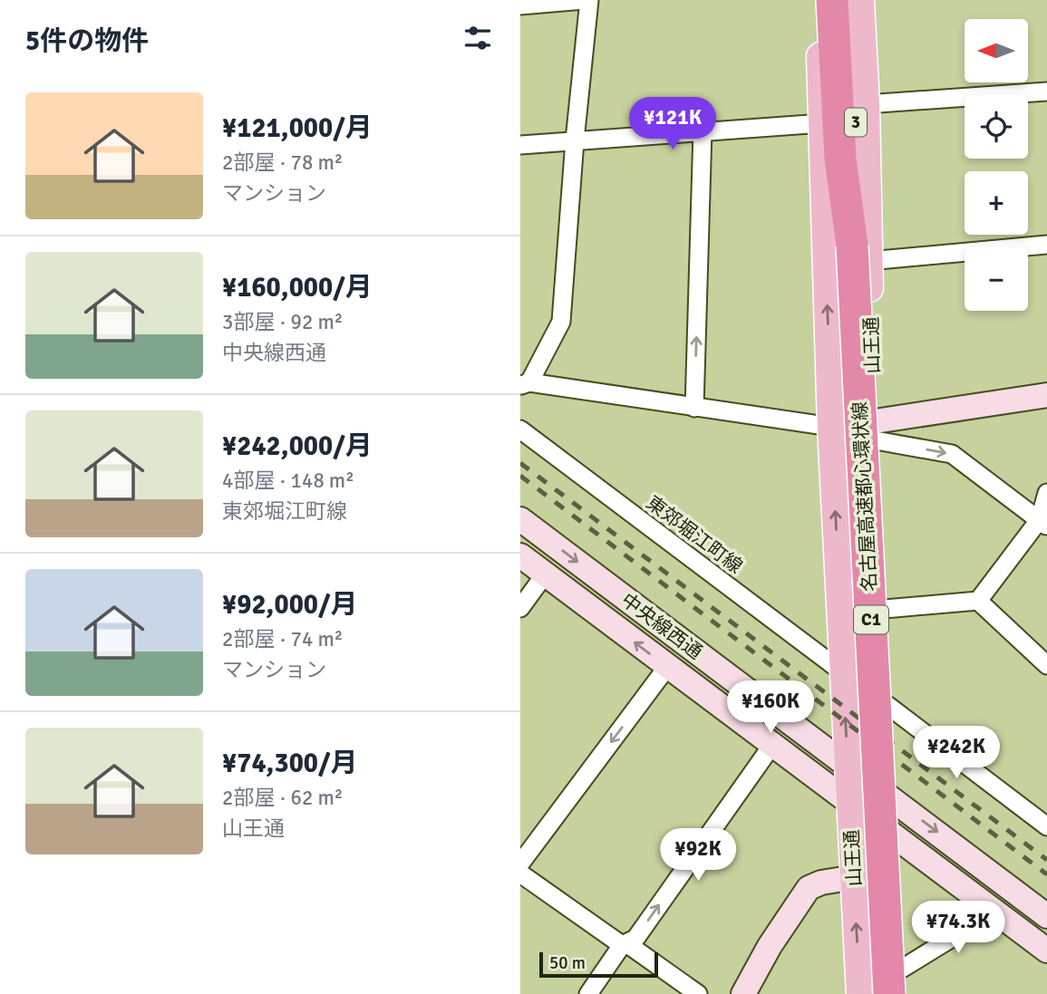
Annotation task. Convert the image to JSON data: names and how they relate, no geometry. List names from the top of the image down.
{
  "streets": {
    "highway": ["3", "名古屋高速都心環状線", "C1"],
    "main road": ["山王通"],
    "street": ["東郊堀江町線", "中央線西通"]
  },
  "crossings": [
    ["3", "山王通"],
    ["3", "名古屋高速都心環状線"],
    ["山王通", "名古屋高速都心環状線"],
    ["山王通", "東郊堀江町線"],
    ["山王通", "中央線西通"]
  ],
  "scale_bar": "50 m",
  "north": "left",
  "page": {
    "heading": "5件の物件",
    "map_buttons": ["+", "−"],
    "list": [
      {
        "name": "¥121,000/月",
        "note": "2部屋 · 78 m² · マンション"
      },
      {
        "name": "¥160,000/月",
        "note": "3部屋 · 92 m² · 中央線西通"
      },
      {
        "name": "¥242,000/月",
        "note": "4部屋 · 148 m² · 東郊堀江町線"
      },
      {
        "name": "¥92,000/月",
        "note": "2部屋 · 74 m² · マンション"
      },
      {
        "name": "¥74,300/月",
        "note": "2部屋 · 62 m² · 山王通"
      }
    ],
    "price": [
      "¥121K",
      "¥160K",
      "¥242K",
      "¥92K",
      "¥74.3K"
    ],
    "scale": "50 m"
  }
}
